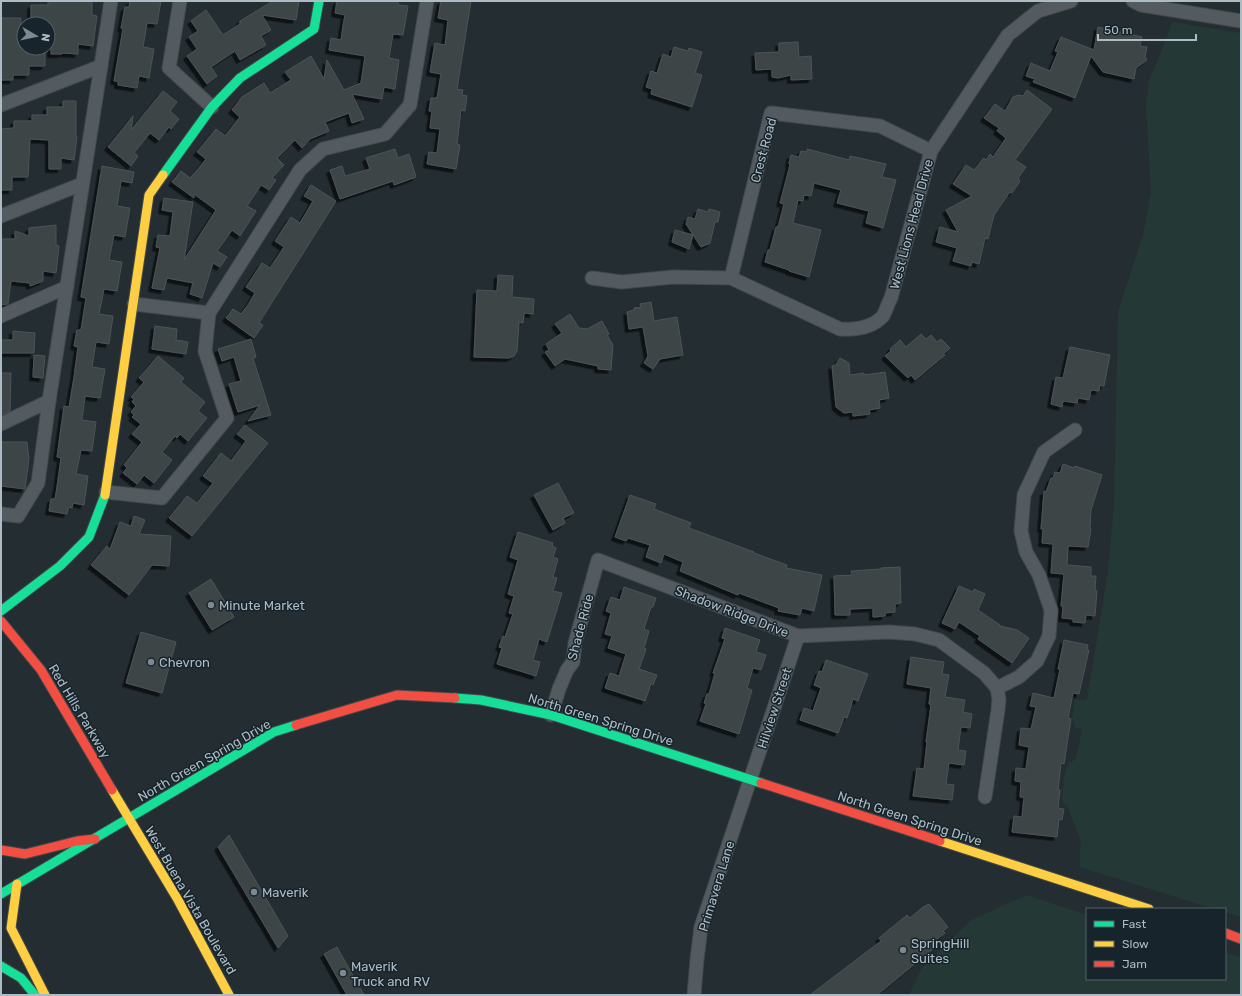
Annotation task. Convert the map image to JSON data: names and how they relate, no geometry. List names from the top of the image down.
{
  "streets": {
    "main road": ["Red Hills Parkway", "North Green Spring Drive", "West Buena Vista Boulevard"],
    "street": [
      "Crest Road",
      "West Lions Head Drive",
      "Shadow Ridge Drive",
      "Shade Ride",
      "Hilview Street",
      "Primavera Lane"
    ]
  },
  "crossings": [
    ["Crest Road", "West Lions Head Drive"],
    ["Shadow Ridge Drive", "Shade Ride"],
    ["Shadow Ridge Drive", "Hilview Street"],
    ["Shade Ride", "North Green Spring Drive"],
    ["Hilview Street", "North Green Spring Drive"],
    ["Hilview Street", "Primavera Lane"],
    ["Red Hills Parkway", "North Green Spring Drive"],
    ["Red Hills Parkway", "West Buena Vista Boulevard"],
    ["North Green Spring Drive", "Primavera Lane"],
    ["North Green Spring Drive", "West Buena Vista Boulevard"]
  ],
  "places": [
    "Minute Market",
    "Chevron",
    "Maverik",
    "SpringHill Suites",
    "Maverik Truck and RV"
  ],
  "legend": ["Fast", "Slow", "Jam"],
  "scale_bar": "50 m",
  "north": "right"
}
